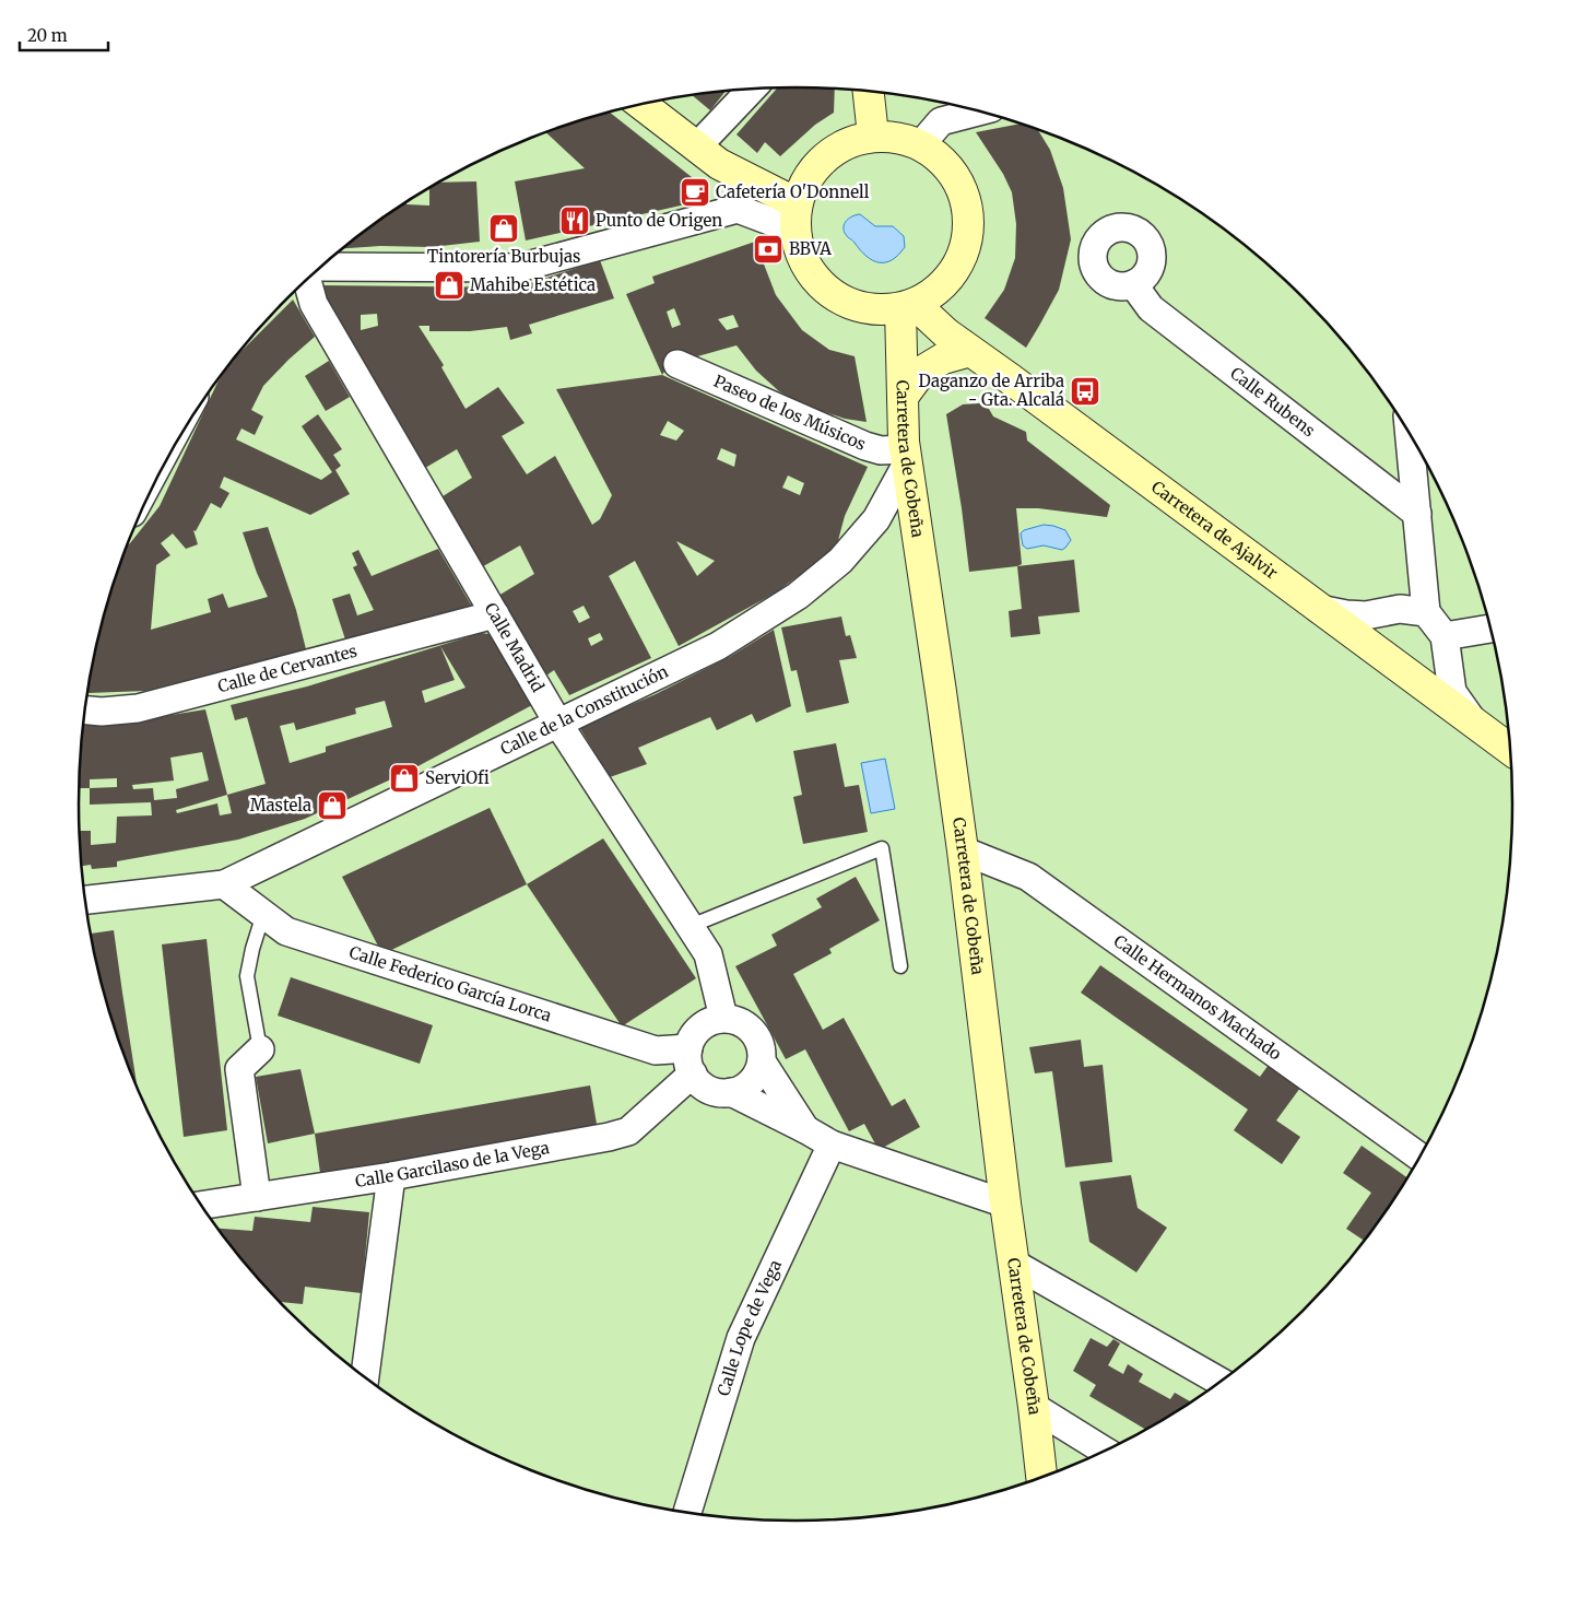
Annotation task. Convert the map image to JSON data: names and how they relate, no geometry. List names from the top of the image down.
{
  "streets": {
    "street": [
      "Calle Rubens",
      "Paseo de los Músicos",
      "Carretera de Cobeña",
      "Carretera de Ajalvir",
      "Calle Madrid",
      "Calle de Cervantes",
      "Calle de la Constitución",
      "Calle Federico García Lorca",
      "Calle Hermanos Machado",
      "Calle Garcilaso de la Vega",
      "Calle Lope de Vega"
    ]
  },
  "crossings": [
    ["Paseo de los Músicos", "Carretera de Cobeña"],
    ["Paseo de los Músicos", "Calle de la Constitución"],
    ["Carretera de Cobeña", "Carretera de Ajalvir"],
    ["Carretera de Cobeña", "Calle de la Constitución"],
    ["Carretera de Cobeña", "Calle Hermanos Machado"],
    ["Calle Madrid", "Calle de Cervantes"],
    ["Calle Madrid", "Calle de la Constitución"],
    ["Calle Madrid", "Calle Federico García Lorca"],
    ["Calle Madrid", "Calle Garcilaso de la Vega"],
    ["Calle de la Constitución", "Calle Federico García Lorca"],
    ["Calle Federico García Lorca", "Calle Garcilaso de la Vega"]
  ],
  "places": {
    "cafe": ["Cafetería O'Donnell"],
    "restaurant": ["Punto de Origen"],
    "shop": [
      "Tintorería Burbujas",
      "Mahibe Estética",
      "ServiOfi",
      "Mastela"
    ],
    "bank": ["BBVA"],
    "bus stop": ["Daganzo de Arriba - Gta. Alcalá"]
  },
  "scale_bar": "20 m"
}
